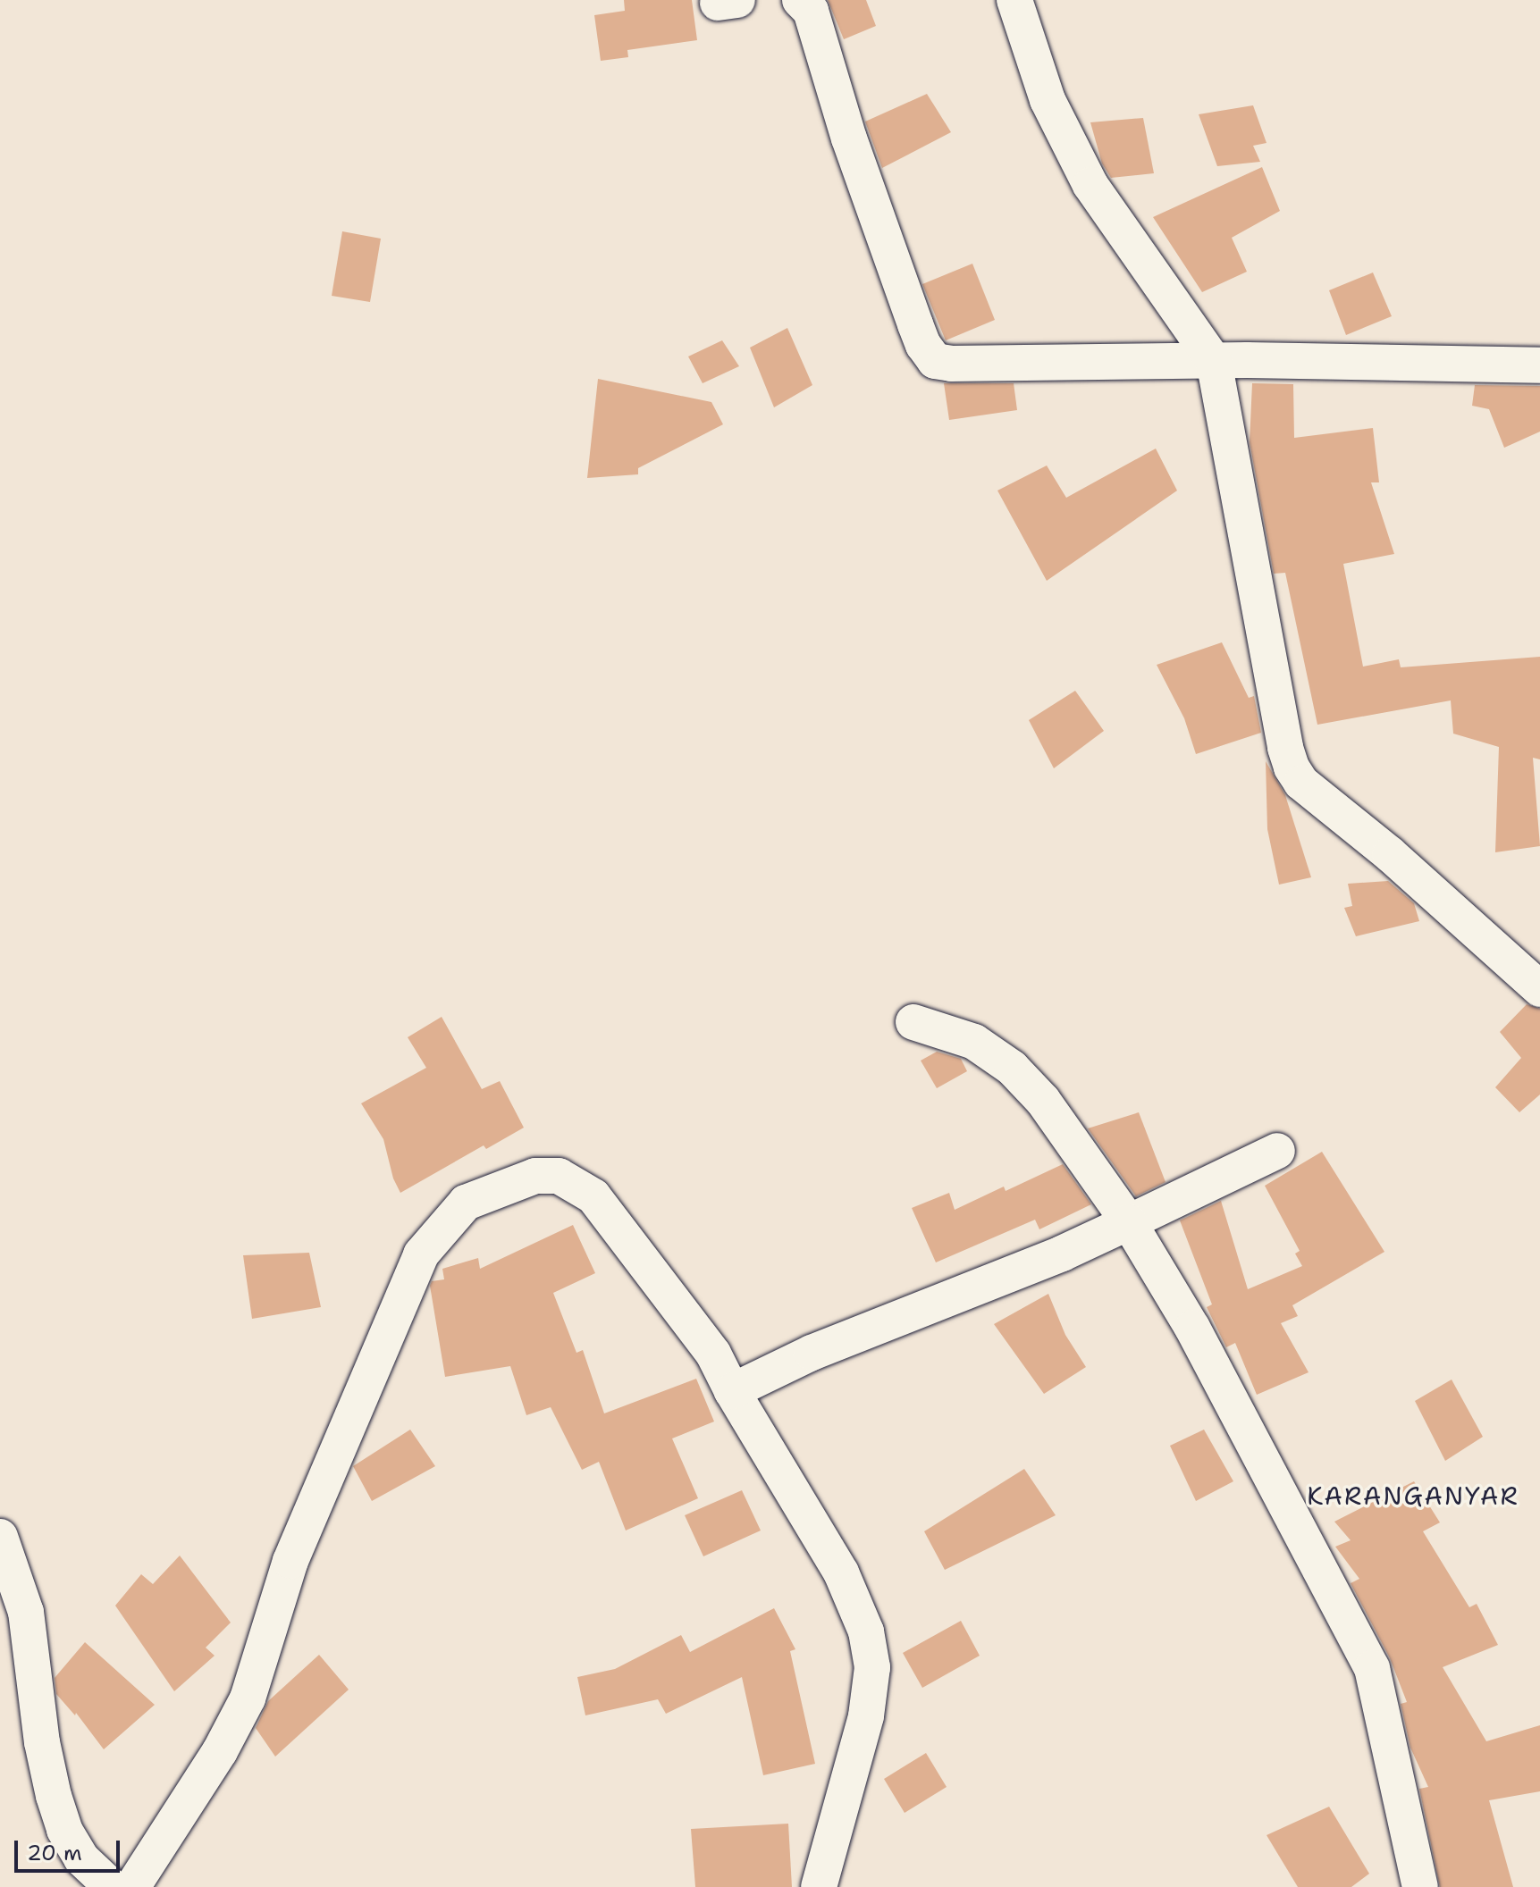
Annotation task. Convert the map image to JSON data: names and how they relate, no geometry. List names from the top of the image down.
{
  "districts": ["KARANGANYAR"],
  "scale_bar": "20 m"
}
